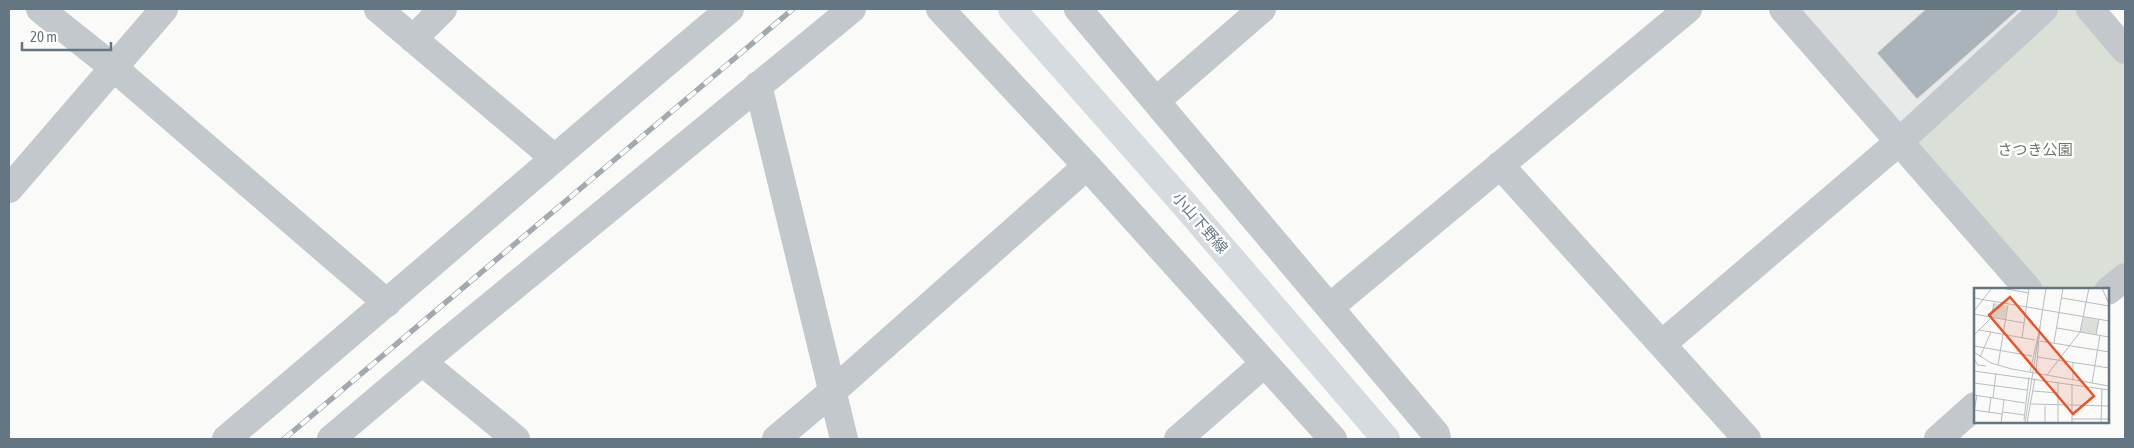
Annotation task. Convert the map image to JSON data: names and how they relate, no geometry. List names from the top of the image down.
{
  "streets": {
    "main road": ["小山下野線"]
  },
  "parks": ["さつき公園"],
  "scale_bar": "20 m"
}
